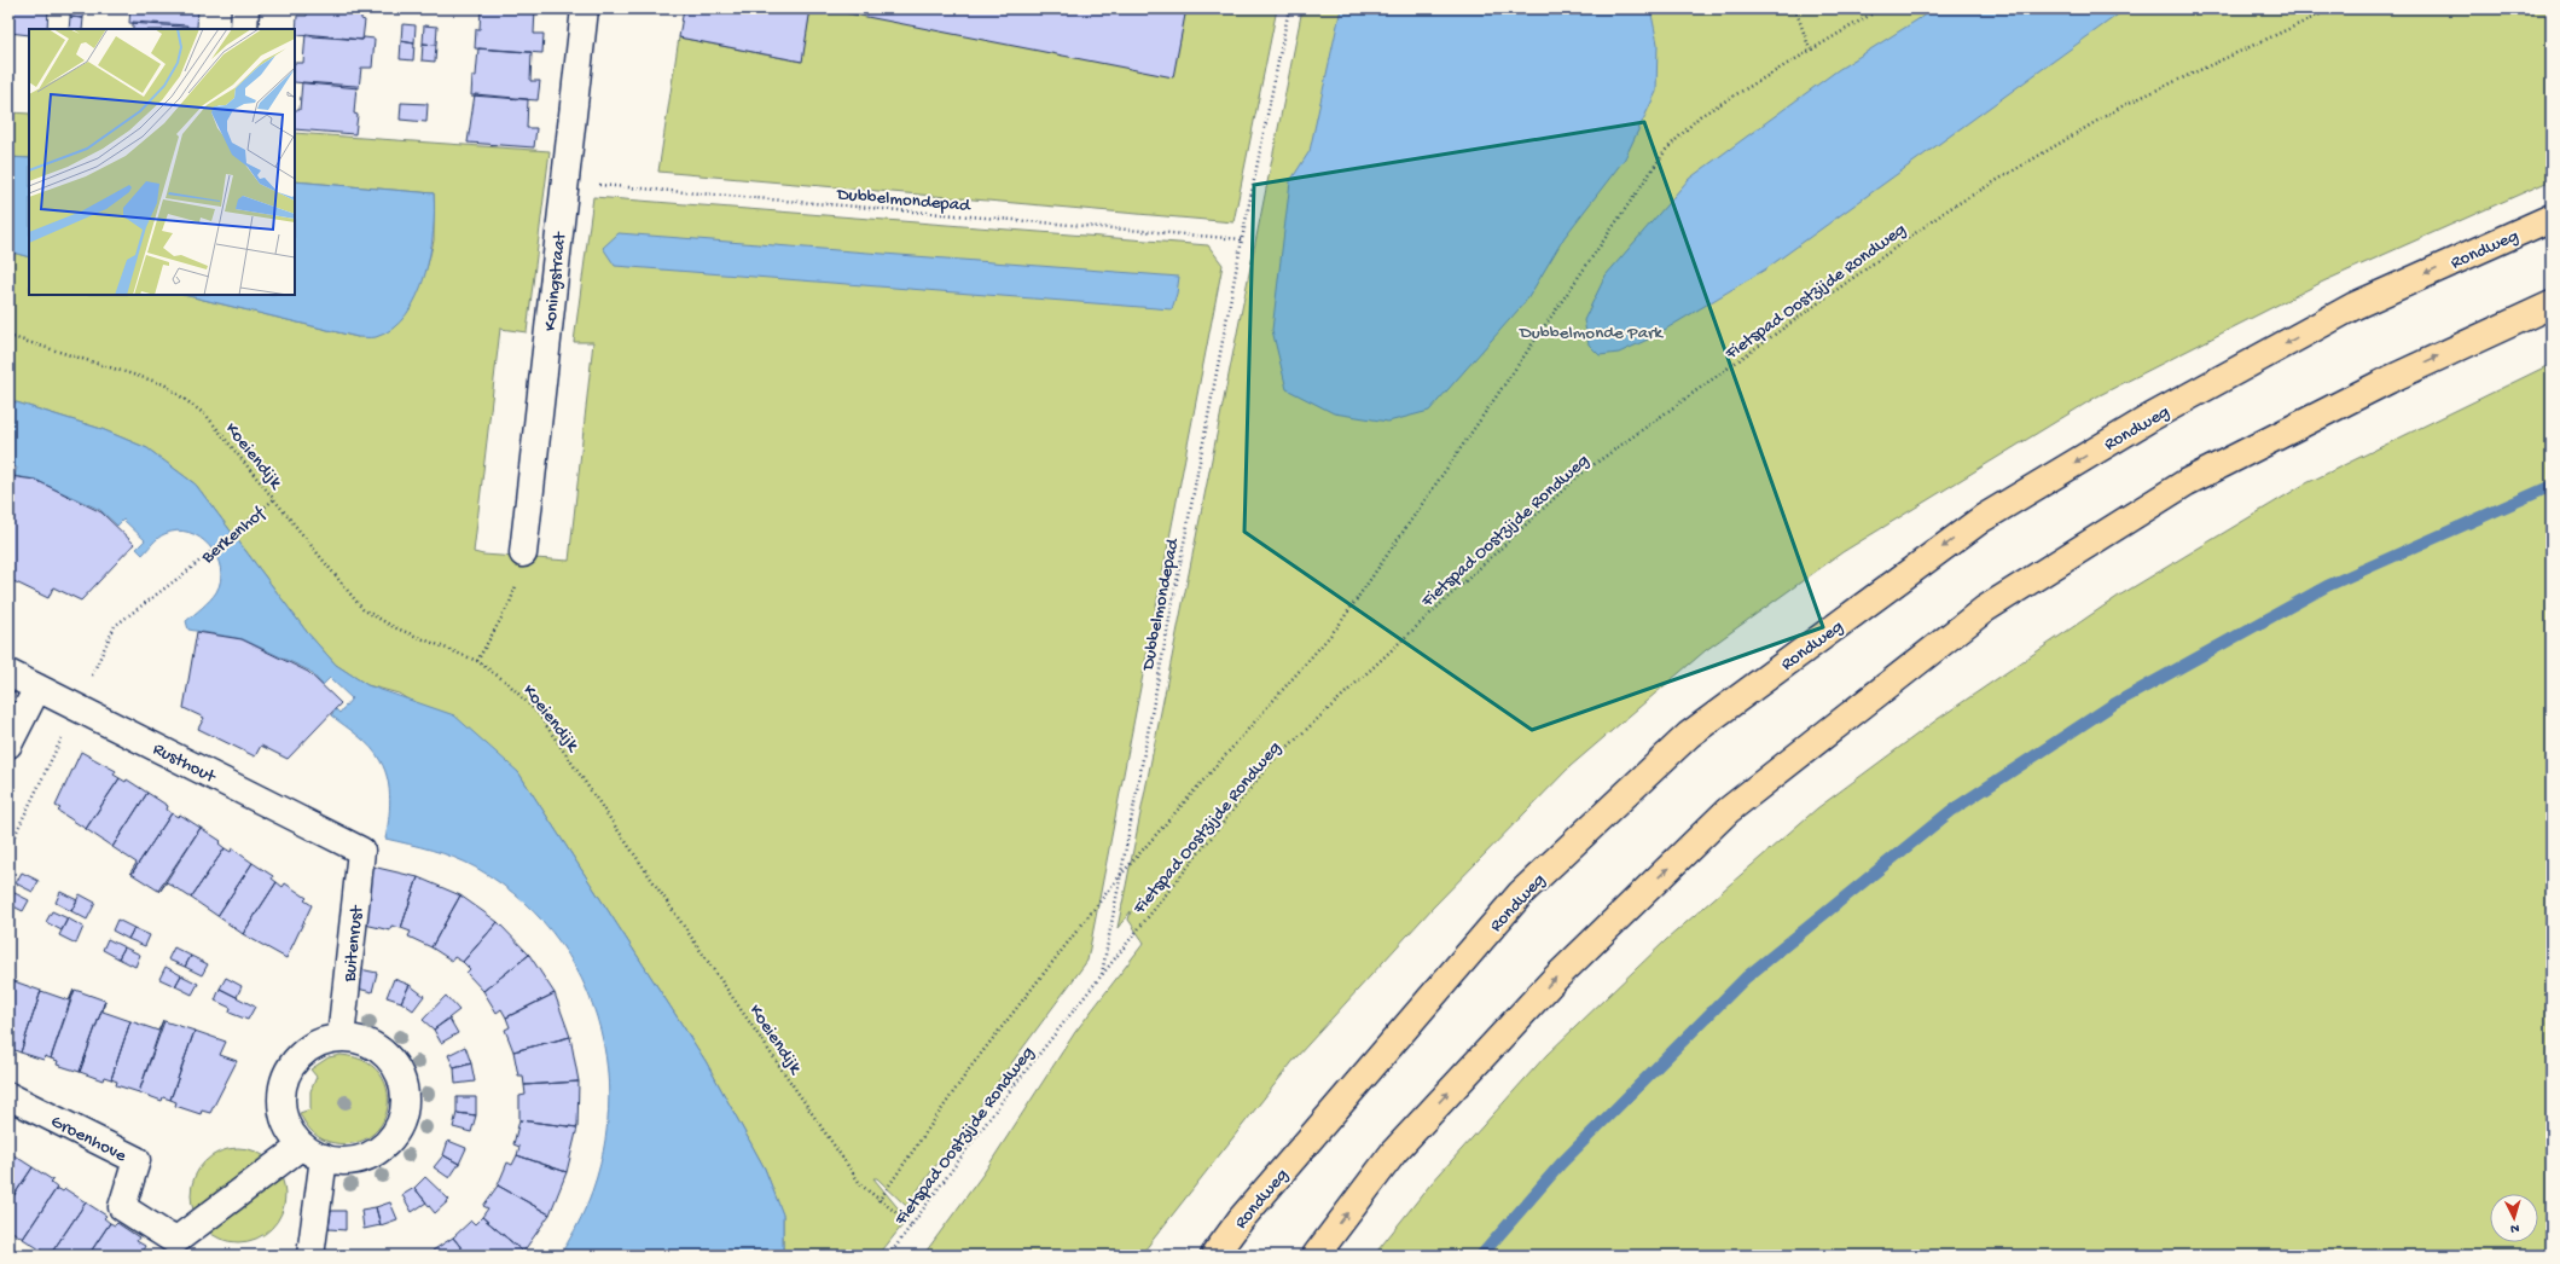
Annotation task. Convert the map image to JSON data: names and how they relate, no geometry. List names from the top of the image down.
{
  "streets": {
    "highway": ["Rondweg"],
    "street": [
      "Koningstraat",
      "Rusthout",
      "Buitenrust",
      "Groenhove"
    ],
    "path": [
      "Dubbelmondepad",
      "Fietspad Oostzijde Rondweg",
      "Koeiendijk",
      "Berkenhof"
    ]
  },
  "crossings": [
    ["Dubbelmondepad", "Koningstraat"],
    ["Dubbelmondepad", "Fietspad Oostzijde Rondweg"],
    ["Fietspad Oostzijde Rondweg", "Koeiendijk"],
    ["Koeiendijk", "Berkenhof"],
    ["Rusthout", "Buitenrust"],
    ["Buitenrust", "Groenhove"]
  ],
  "parks": ["Dubbelmonde Park"],
  "north": "bottom"
}
